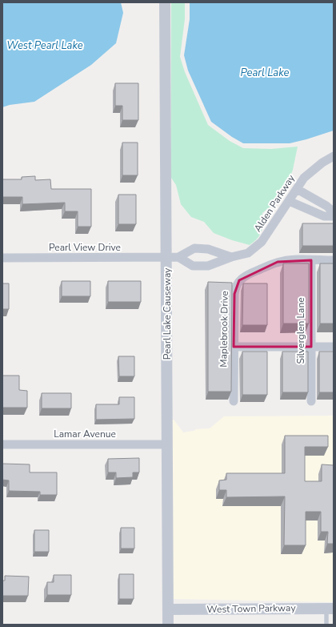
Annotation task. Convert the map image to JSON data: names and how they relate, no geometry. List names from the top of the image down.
{
  "streets": {
    "street": [
      "Alden Parkway",
      "Pearl View Drive",
      "Pearl Lake Causeway",
      "Maplebrook Drive",
      "Silverglen Lane",
      "Lamar Avenue",
      "West Town Parkway"
    ]
  },
  "crossings": [
    ["Alden Parkway", "Pearl View Drive"],
    ["Alden Parkway", "Pearl Lake Causeway"],
    ["Pearl View Drive", "Pearl Lake Causeway"],
    ["Pearl Lake Causeway", "Lamar Avenue"],
    ["Pearl Lake Causeway", "West Town Parkway"],
    ["Maplebrook Drive", "Silverglen Lane"]
  ],
  "water": ["West Pearl Lake", "Pearl Lake"]
}
